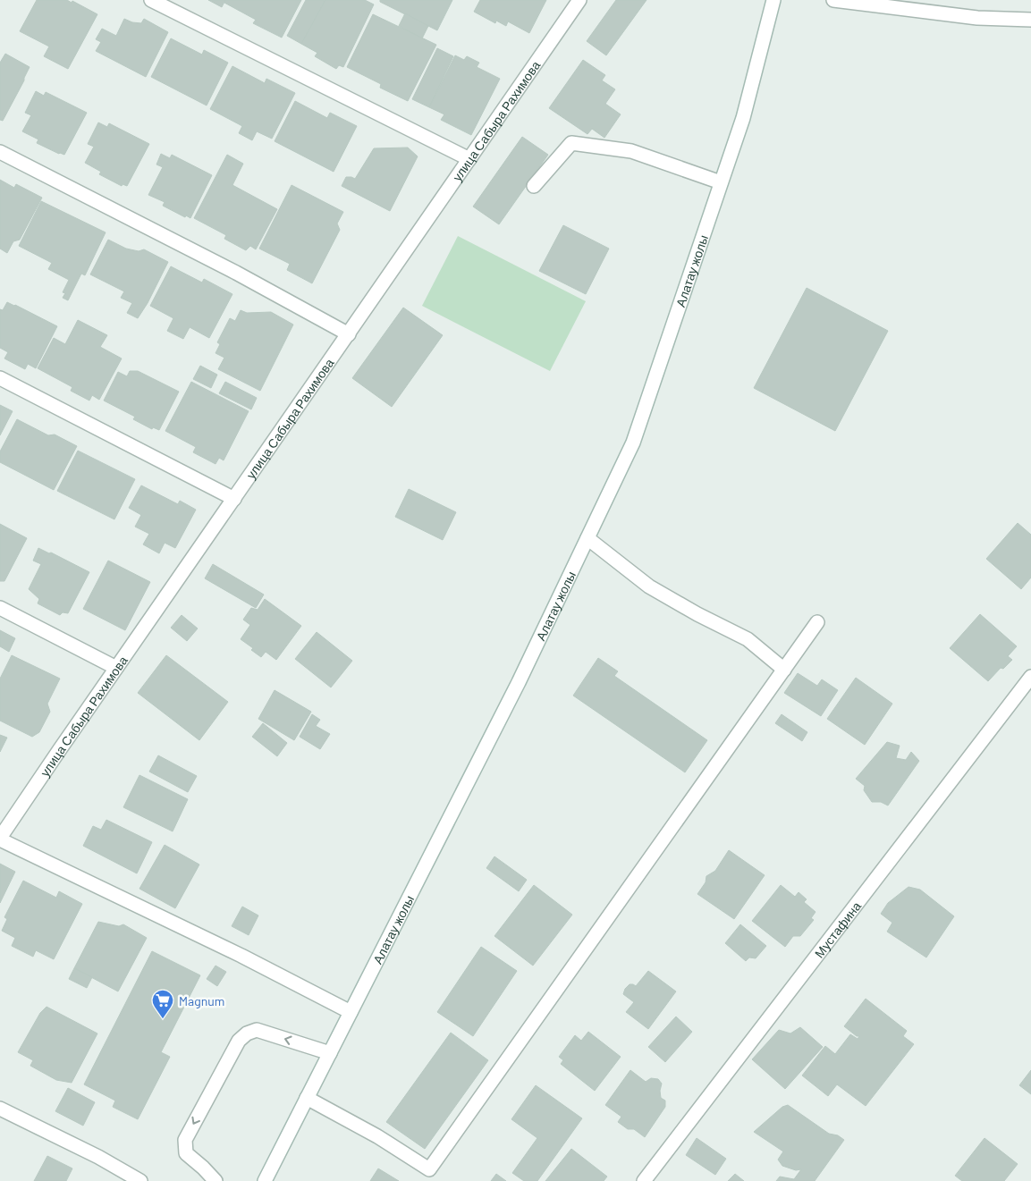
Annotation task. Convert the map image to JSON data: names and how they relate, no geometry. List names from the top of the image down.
{
  "streets": {
    "street": ["улица Сабыра Рахимова", "Алатау жолы", "Мустафина"]
  },
  "crossings": [
    ["улица Сабыра Рахимова", "Алатау жолы"]
  ],
  "places": {
    "supermarket": ["Magnum"]
  }
}
